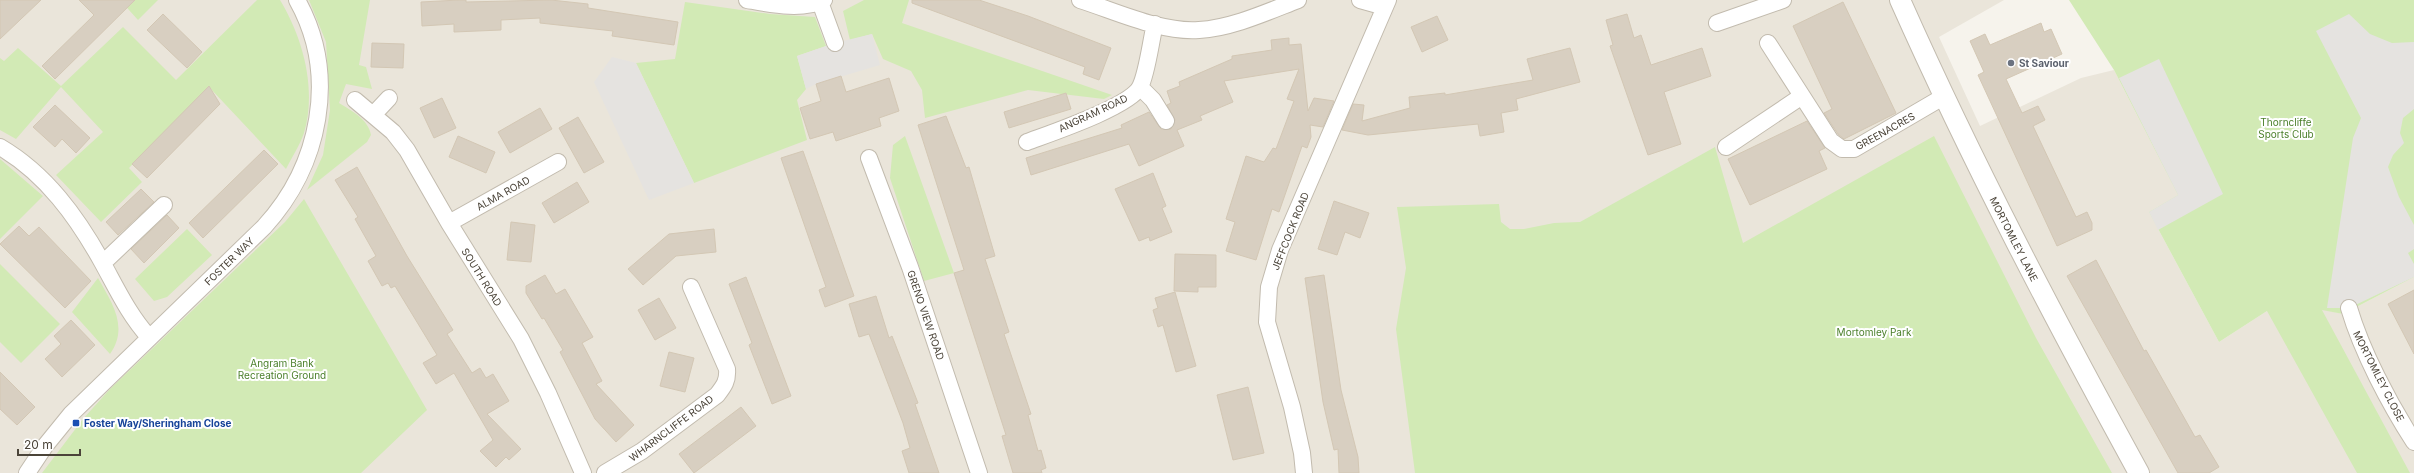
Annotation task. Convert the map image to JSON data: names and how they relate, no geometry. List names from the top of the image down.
{
  "streets": {
    "street": [
      "ANGRAM ROAD",
      "GREENACRES",
      "ALMA ROAD",
      "JEFFCOCK ROAD",
      "MORTOMLEY LANE",
      "FOSTER WAY",
      "SOUTH ROAD",
      "GRENO VIEW ROAD",
      "MORTOMLEY CLOSE",
      "WHARNCLIFFE ROAD"
    ]
  },
  "crossings": [
    ["GREENACRES", "MORTOMLEY LANE"],
    ["ALMA ROAD", "SOUTH ROAD"]
  ],
  "parks": ["Thorncliffe Sports Club", "Mortomley Park", "Angram Bank Recreation Ground"],
  "places": {
    "other": ["St Saviour"],
    "transit": ["Foster Way/Sheringham Close"]
  },
  "scale_bar": "20 m"
}
